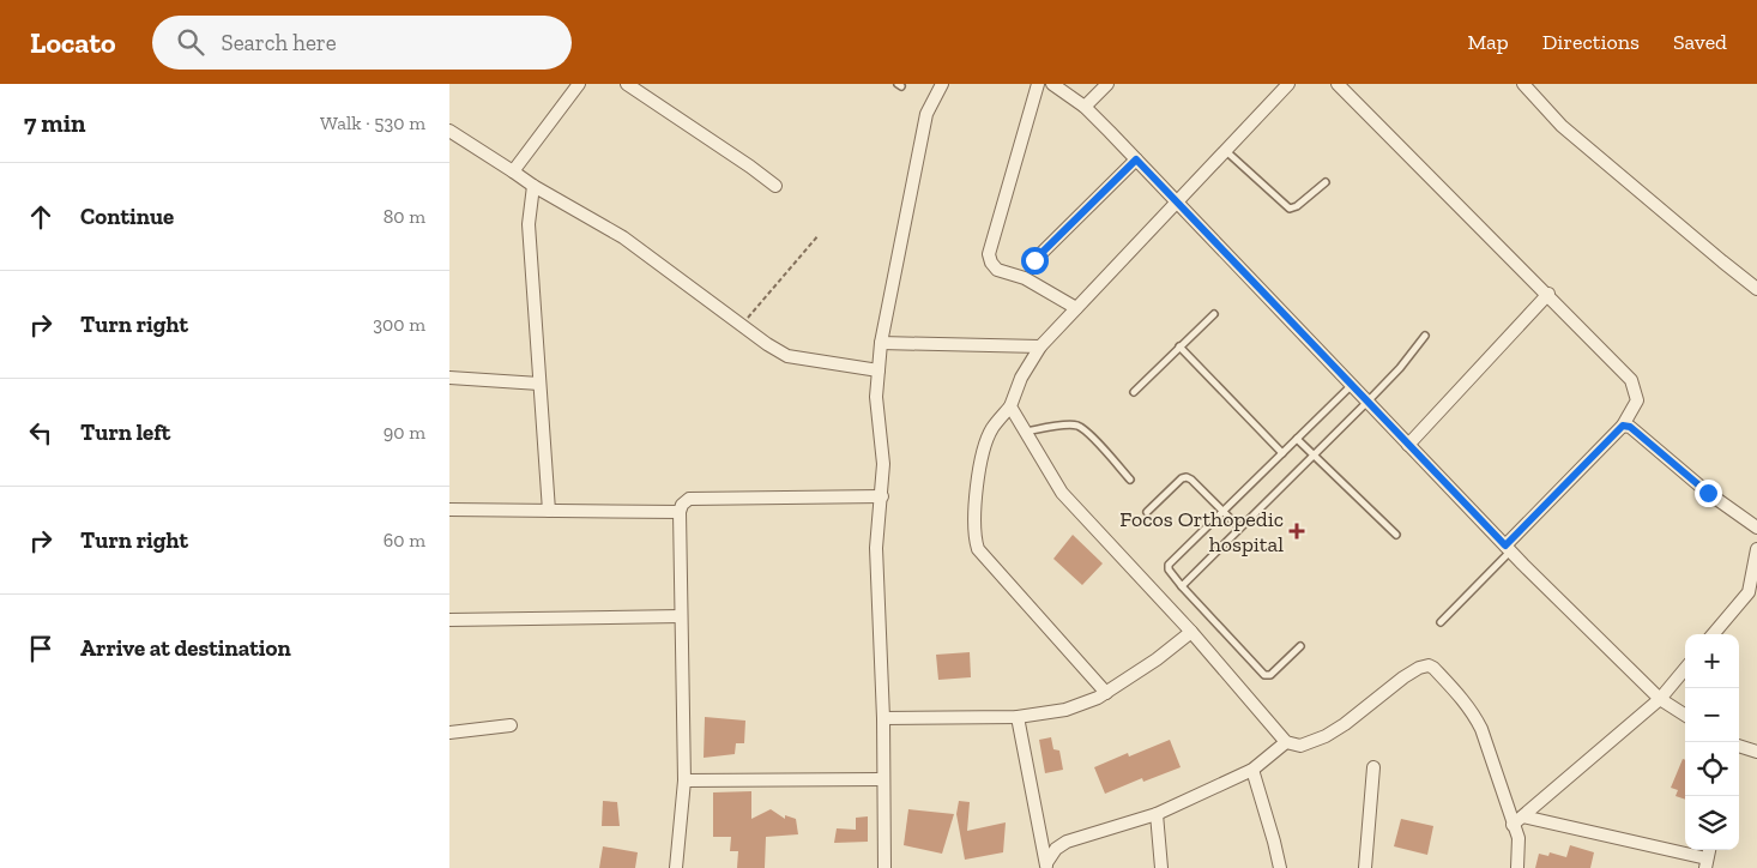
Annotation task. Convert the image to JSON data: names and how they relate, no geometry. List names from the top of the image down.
{
  "places": {
    "health": ["Focos Orthopedic hospital"]
  },
  "page": {
    "header": "Locato",
    "search": "Search here",
    "nav": ["Map", "Directions", "Saved"],
    "heading": ["7 min", "Walk · 530 m"],
    "list": [
      ["Continue", "80 m"],
      ["Turn right", "300 m"],
      ["Turn left", "90 m"],
      ["Turn right", "60 m"],
      "Arrive at destination"
    ],
    "map_buttons": ["+", "−"]
  }
}
